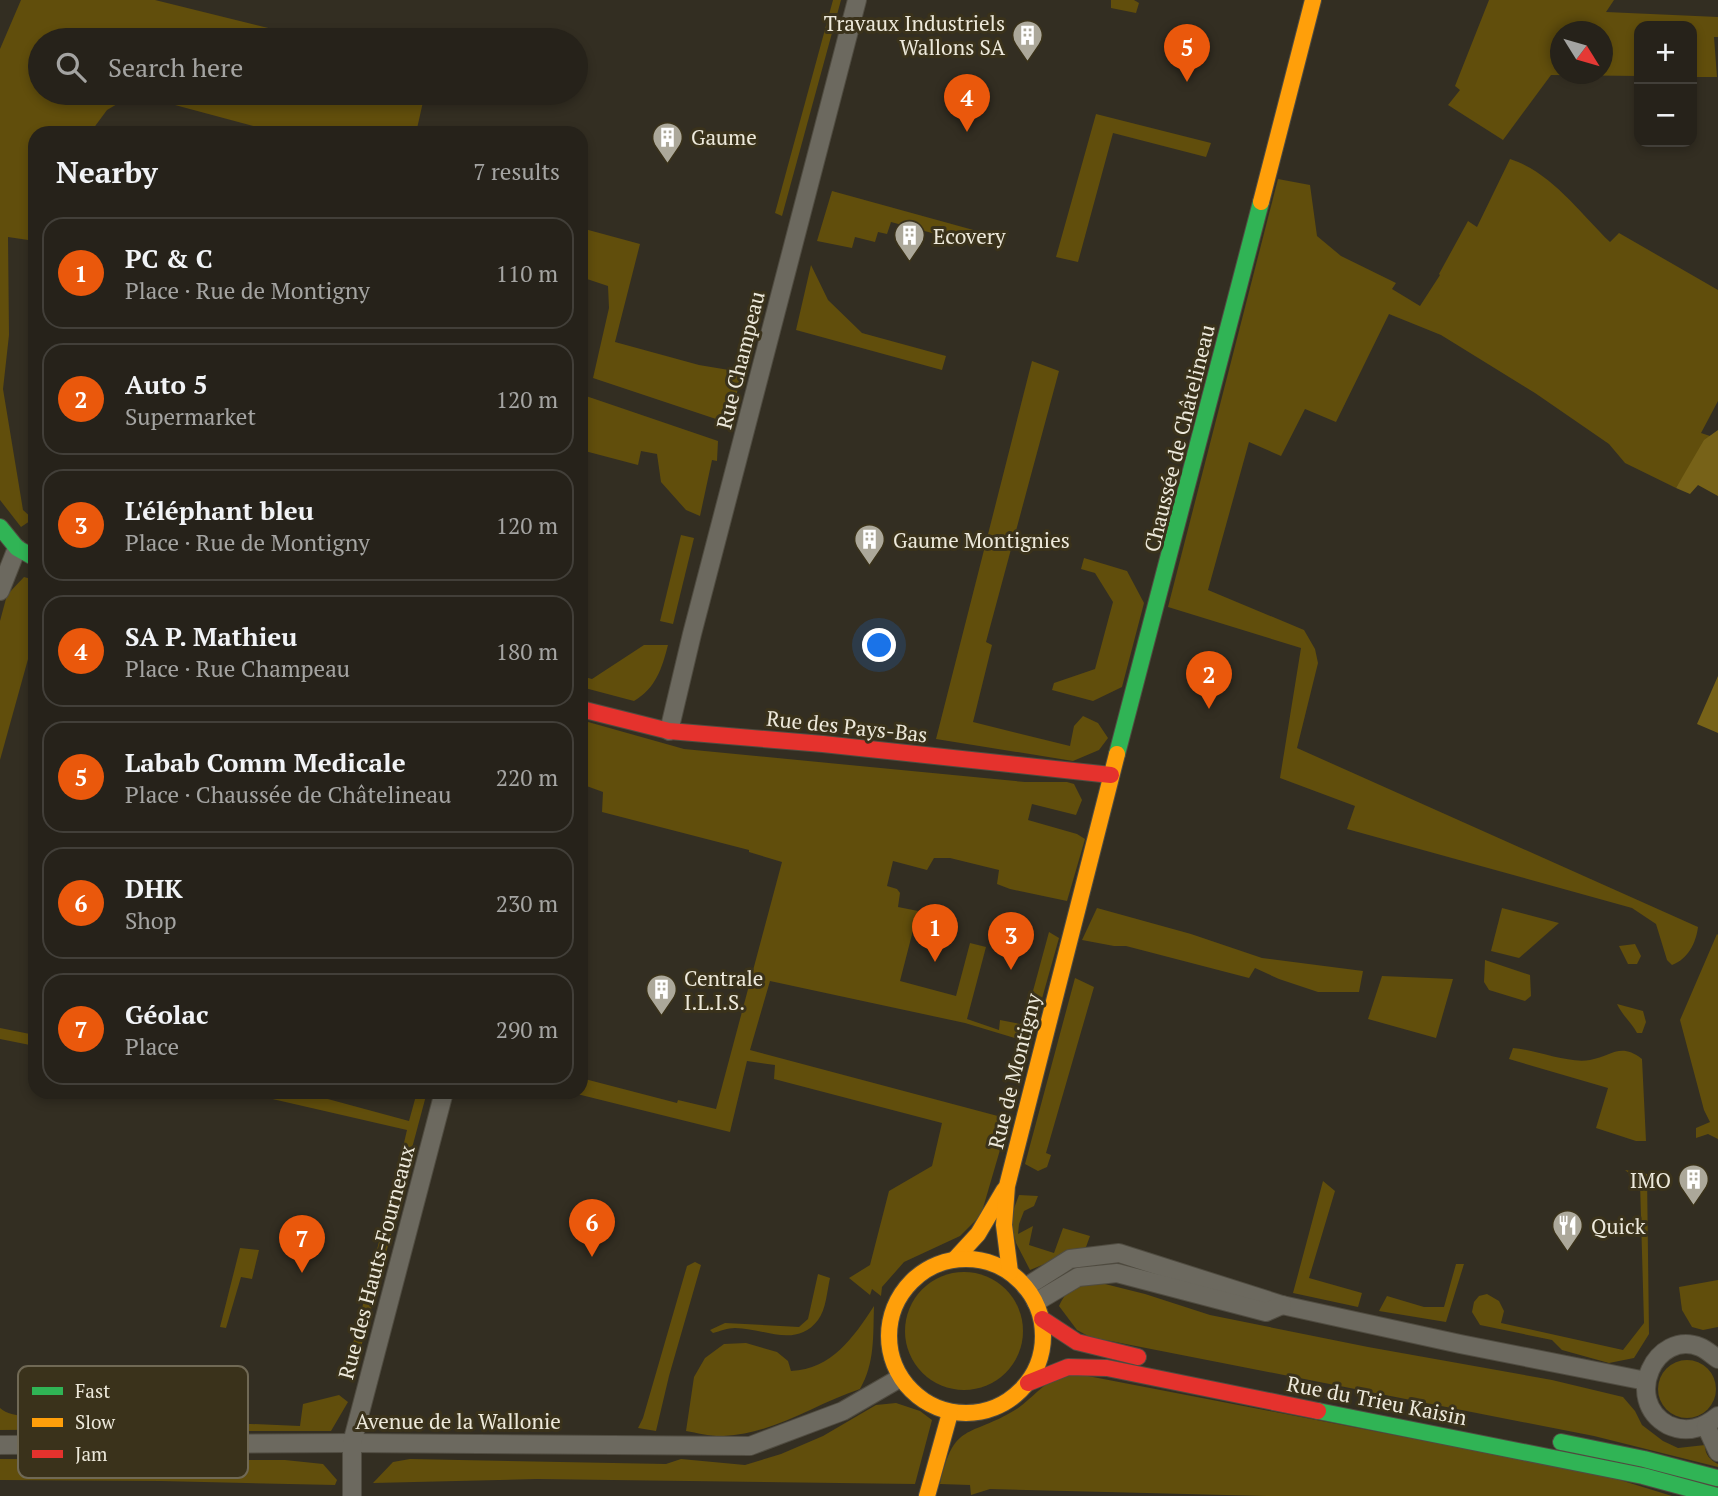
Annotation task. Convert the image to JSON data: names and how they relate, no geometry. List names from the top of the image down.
{
  "streets": {
    "main road": [
      "Chaussée de Châtelineau",
      "Rue des Pays-Bas",
      "Rue de Montigny",
      "Rue du Trieu Kaisin"
    ],
    "street": ["Rue Champeau", "Rue des Hauts-Fourneaux", "Avenue de la Wallonie"]
  },
  "crossings": [
    ["Rue Champeau", "Rue des Pays-Bas"],
    ["Chaussée de Châtelineau", "Rue des Pays-Bas"],
    ["Chaussée de Châtelineau", "Rue de Montigny"],
    ["Rue des Hauts-Fourneaux", "Avenue de la Wallonie"],
    ["Rue du Trieu Kaisin", "Avenue de la Wallonie"]
  ],
  "places": {
    "building": [
      "Travaux Industriels Wallons SA",
      "Gaume",
      "Ecovery",
      "Gaume Montignies",
      "Centrale I.L.I.S.",
      "IMO"
    ],
    "restaurant": ["Quick"]
  },
  "legend": ["Fast", "Slow", "Jam"],
  "north": "bottom right",
  "page": {
    "map_buttons": ["+", "−"],
    "pins": [
      "5",
      "4",
      "2",
      "1",
      "3",
      "6",
      "7"
    ],
    "search": "Search here",
    "heading": ["Nearby", "7 results"],
    "list": [
      {
        "mark": "1",
        "name": "PC & C",
        "note": "Place · Rue de Montigny",
        "value": "110 m"
      },
      {
        "mark": "2",
        "name": "Auto 5",
        "note": "Supermarket",
        "value": "120 m"
      },
      {
        "mark": "3",
        "name": "L'éléphant bleu",
        "note": "Place · Rue de Montigny",
        "value": "120 m"
      },
      {
        "mark": "4",
        "name": "SA P. Mathieu",
        "note": "Place · Rue Champeau",
        "value": "180 m"
      },
      {
        "mark": "5",
        "name": "Labab Comm Medicale",
        "note": "Place · Chaussée de Châtelineau",
        "value": "220 m"
      },
      {
        "mark": "6",
        "name": "DHK",
        "note": "Shop",
        "value": "230 m"
      },
      {
        "mark": "7",
        "name": "Géolac",
        "note": "Place",
        "value": "290 m"
      }
    ]
  }
}
